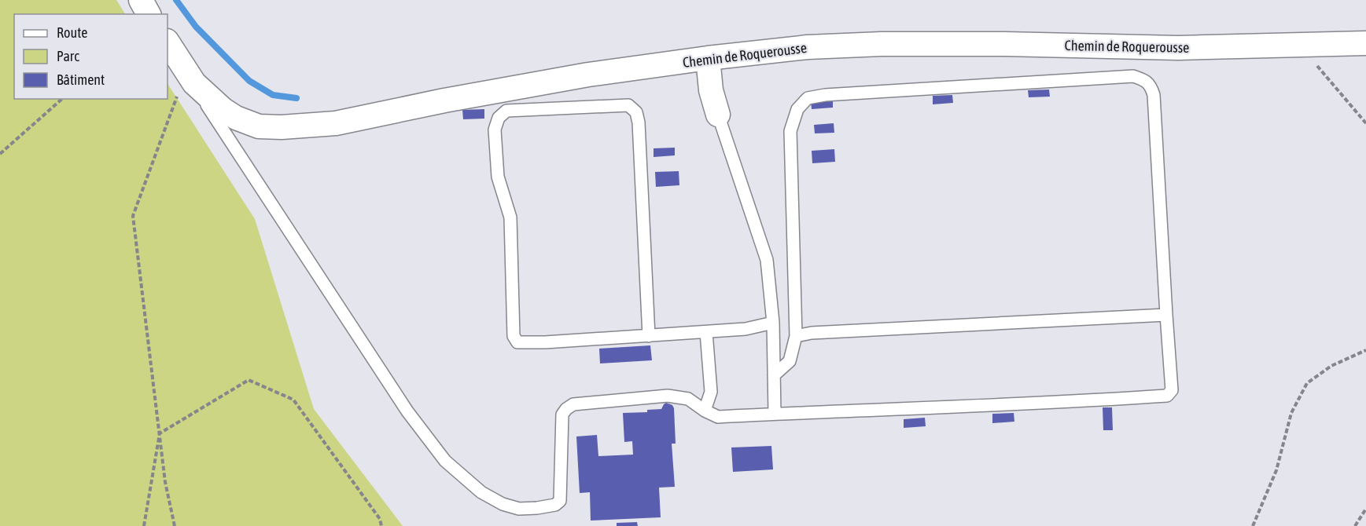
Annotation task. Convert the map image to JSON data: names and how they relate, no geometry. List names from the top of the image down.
{
  "streets": {
    "street": ["Chemin de Roquerousse"]
  },
  "legend": ["Route", "Parc", "Bâtiment"]
}
